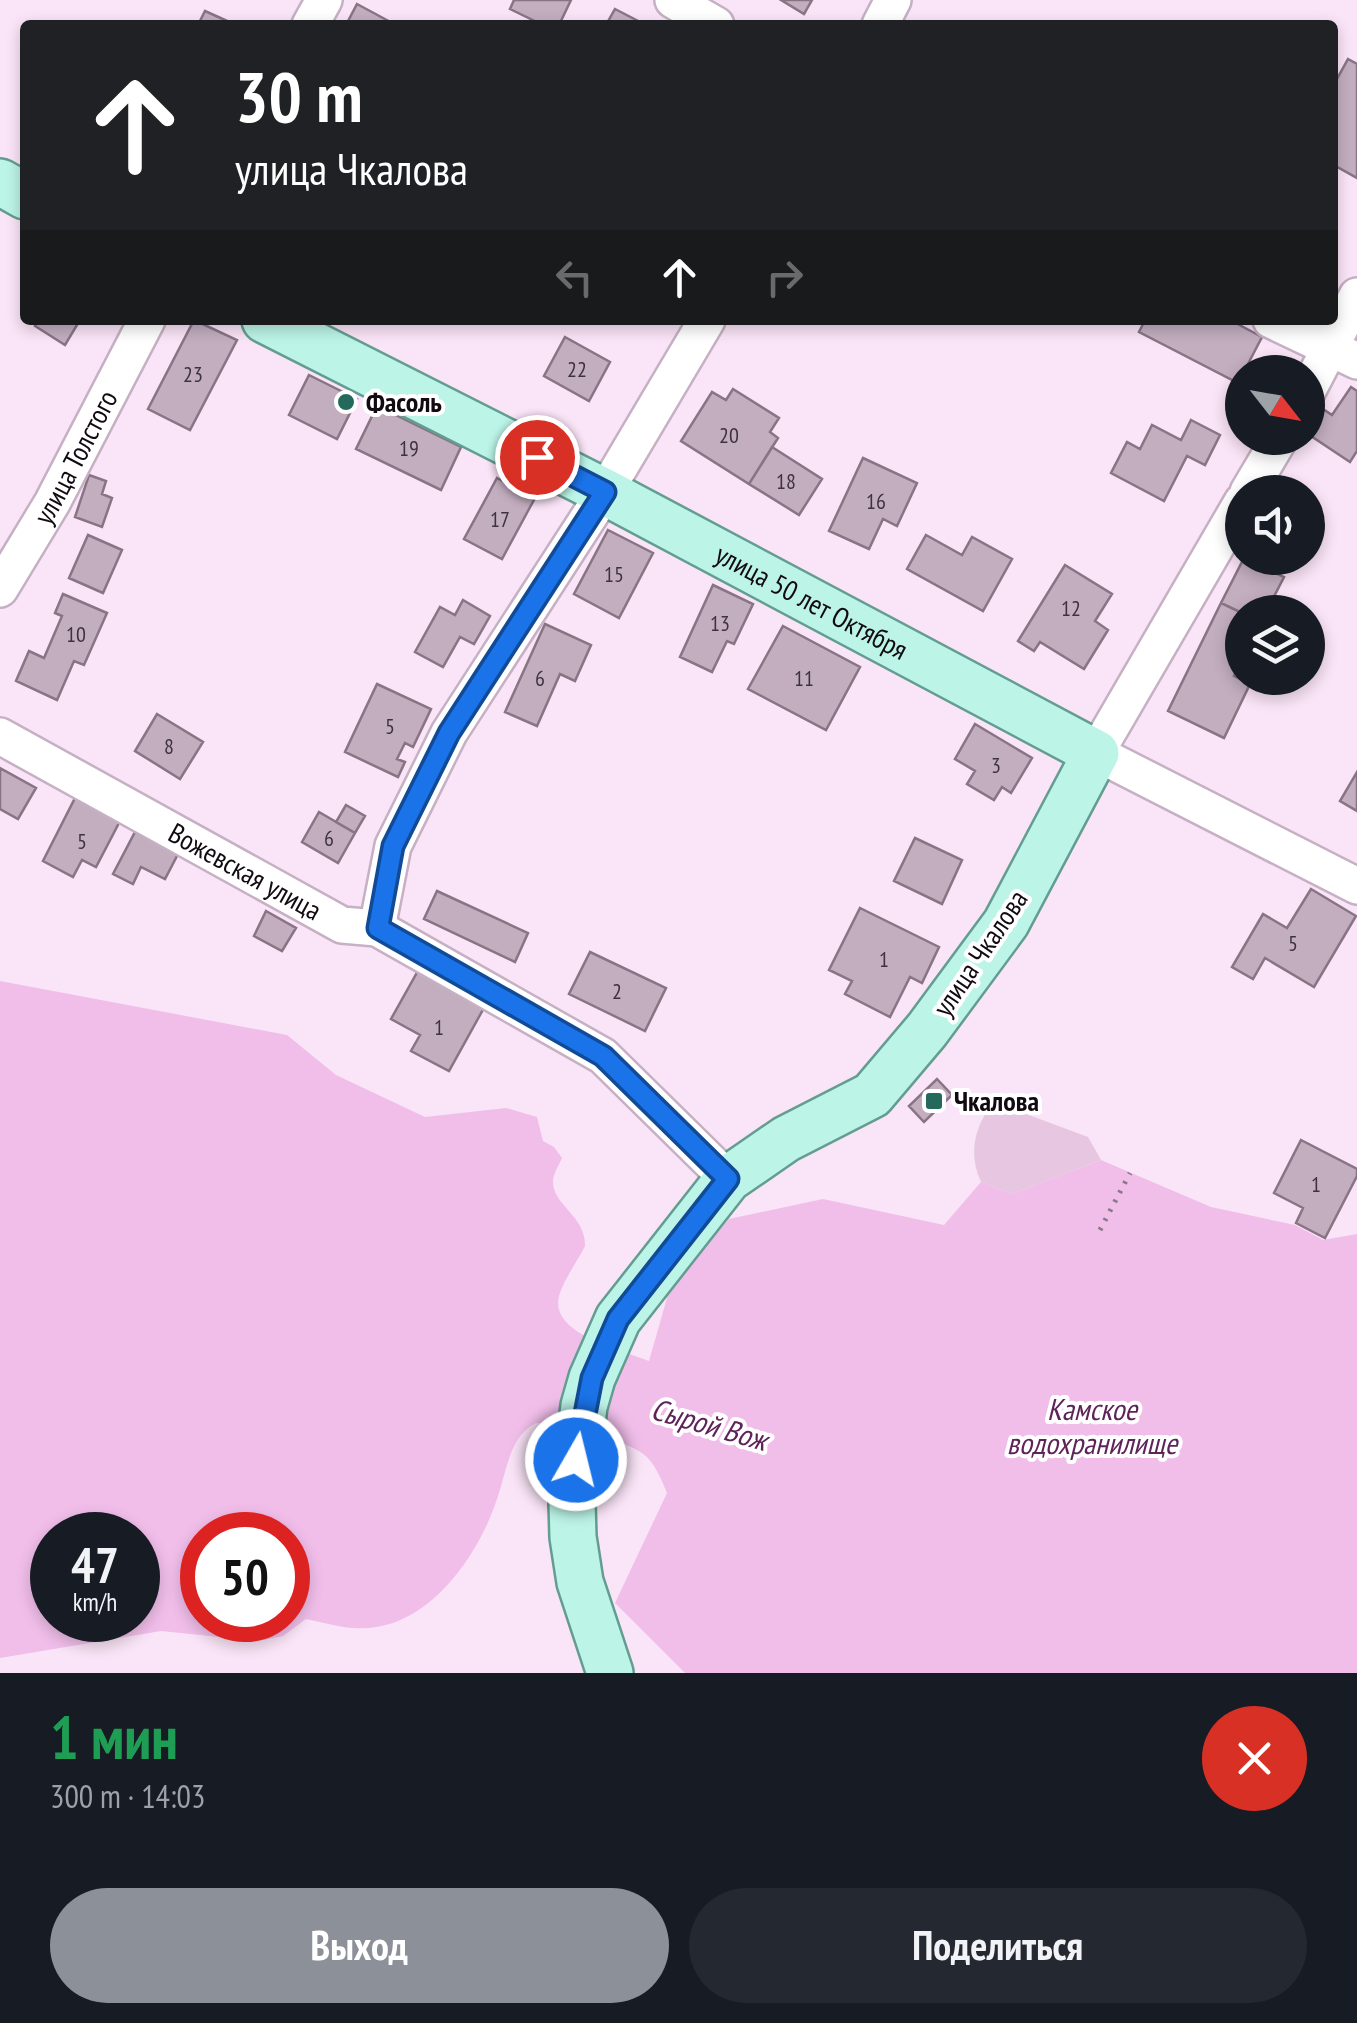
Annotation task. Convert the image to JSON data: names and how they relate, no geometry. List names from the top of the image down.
{
  "streets": {
    "main road": ["улица 50 лет Октября", "улица Чкалова"],
    "street": ["улица Толстого", "Вожевская улица"]
  },
  "crossings": [
    ["улица 50 лет Октября", "улица Чкалова"],
    ["Вожевская улица", "улица Чкалова"]
  ],
  "water": ["Камское водохранилище", "Сырой Вож"],
  "places": {
    "other": ["Фасоль"],
    "transit": ["Чкалова"]
  },
  "house_numbers": [
    "22",
    "23",
    "20",
    "19",
    "18",
    "16",
    "17",
    "15",
    "12",
    "13",
    "10",
    "6",
    "11",
    "5",
    "8",
    "3",
    "6",
    "5",
    "5",
    "1",
    "2",
    "1",
    "1"
  ],
  "north": "bottom right",
  "page": {
    "turn": ["30 m", "улица Чкалова"],
    "speed": "47 km/h",
    "limit": "50",
    "heading": ["1 мин", "300 m · 14:03"],
    "buttons": ["Выход", "Поделиться"]
  }
}
